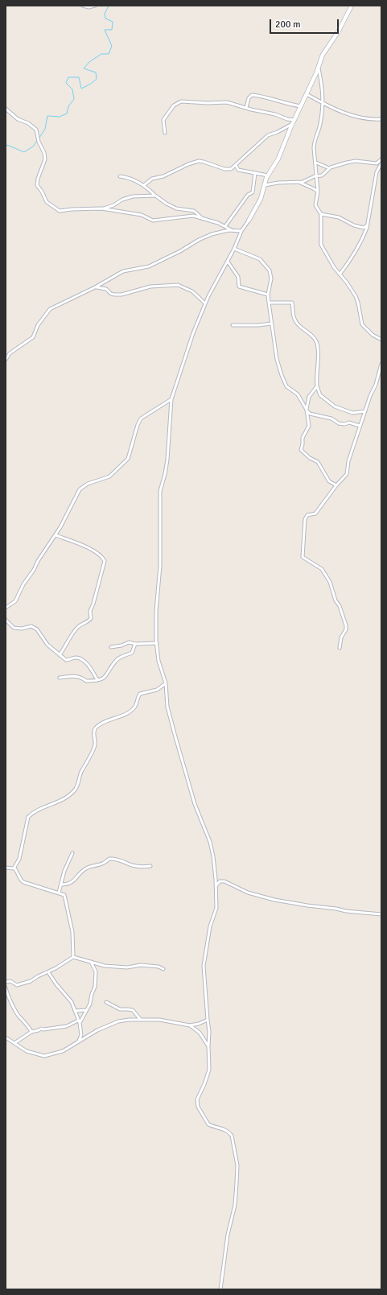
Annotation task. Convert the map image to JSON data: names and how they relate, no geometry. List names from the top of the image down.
{
  "scale_bar": "200 m"
}
